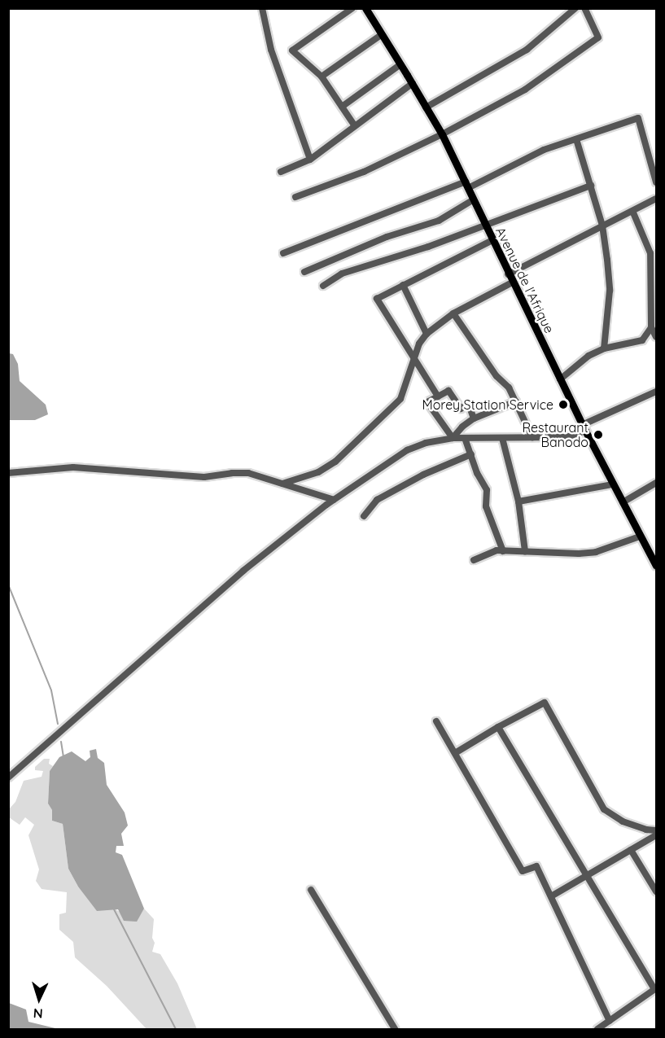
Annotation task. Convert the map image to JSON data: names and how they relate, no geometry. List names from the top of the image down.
{
  "streets": {
    "main road": ["Avenue de l'Afrique"]
  },
  "places": ["Morey Station Service", "Restaurant Banodo"],
  "north": "bottom"
}
